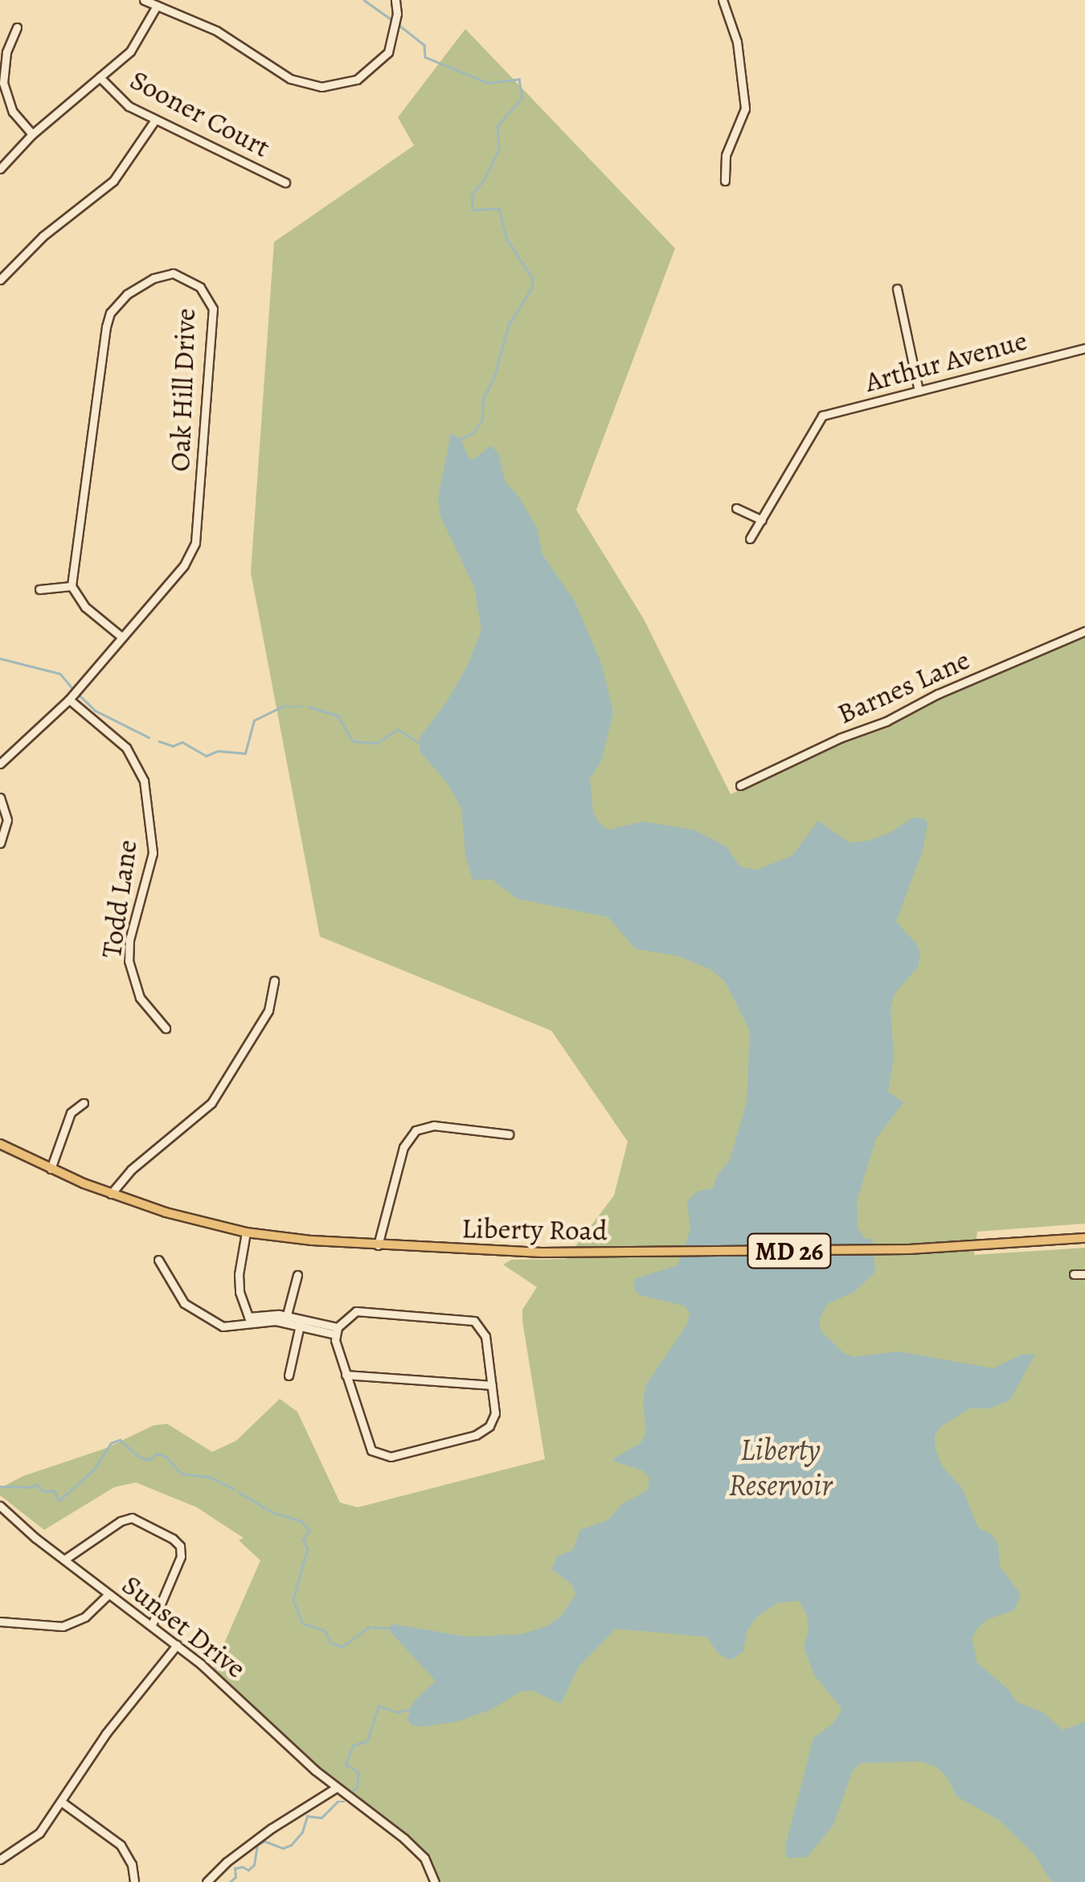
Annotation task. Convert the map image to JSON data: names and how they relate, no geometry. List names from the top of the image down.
{
  "streets": {
    "main road": ["Liberty Road", "MD 26"],
    "street": [
      "Sooner Court",
      "Arthur Avenue",
      "Oak Hill Drive",
      "Barnes Lane",
      "Todd Lane",
      "Sunset Drive"
    ]
  },
  "crossings": [
    ["Oak Hill Drive", "Todd Lane"]
  ],
  "water": ["Liberty Reservoir"]
}
